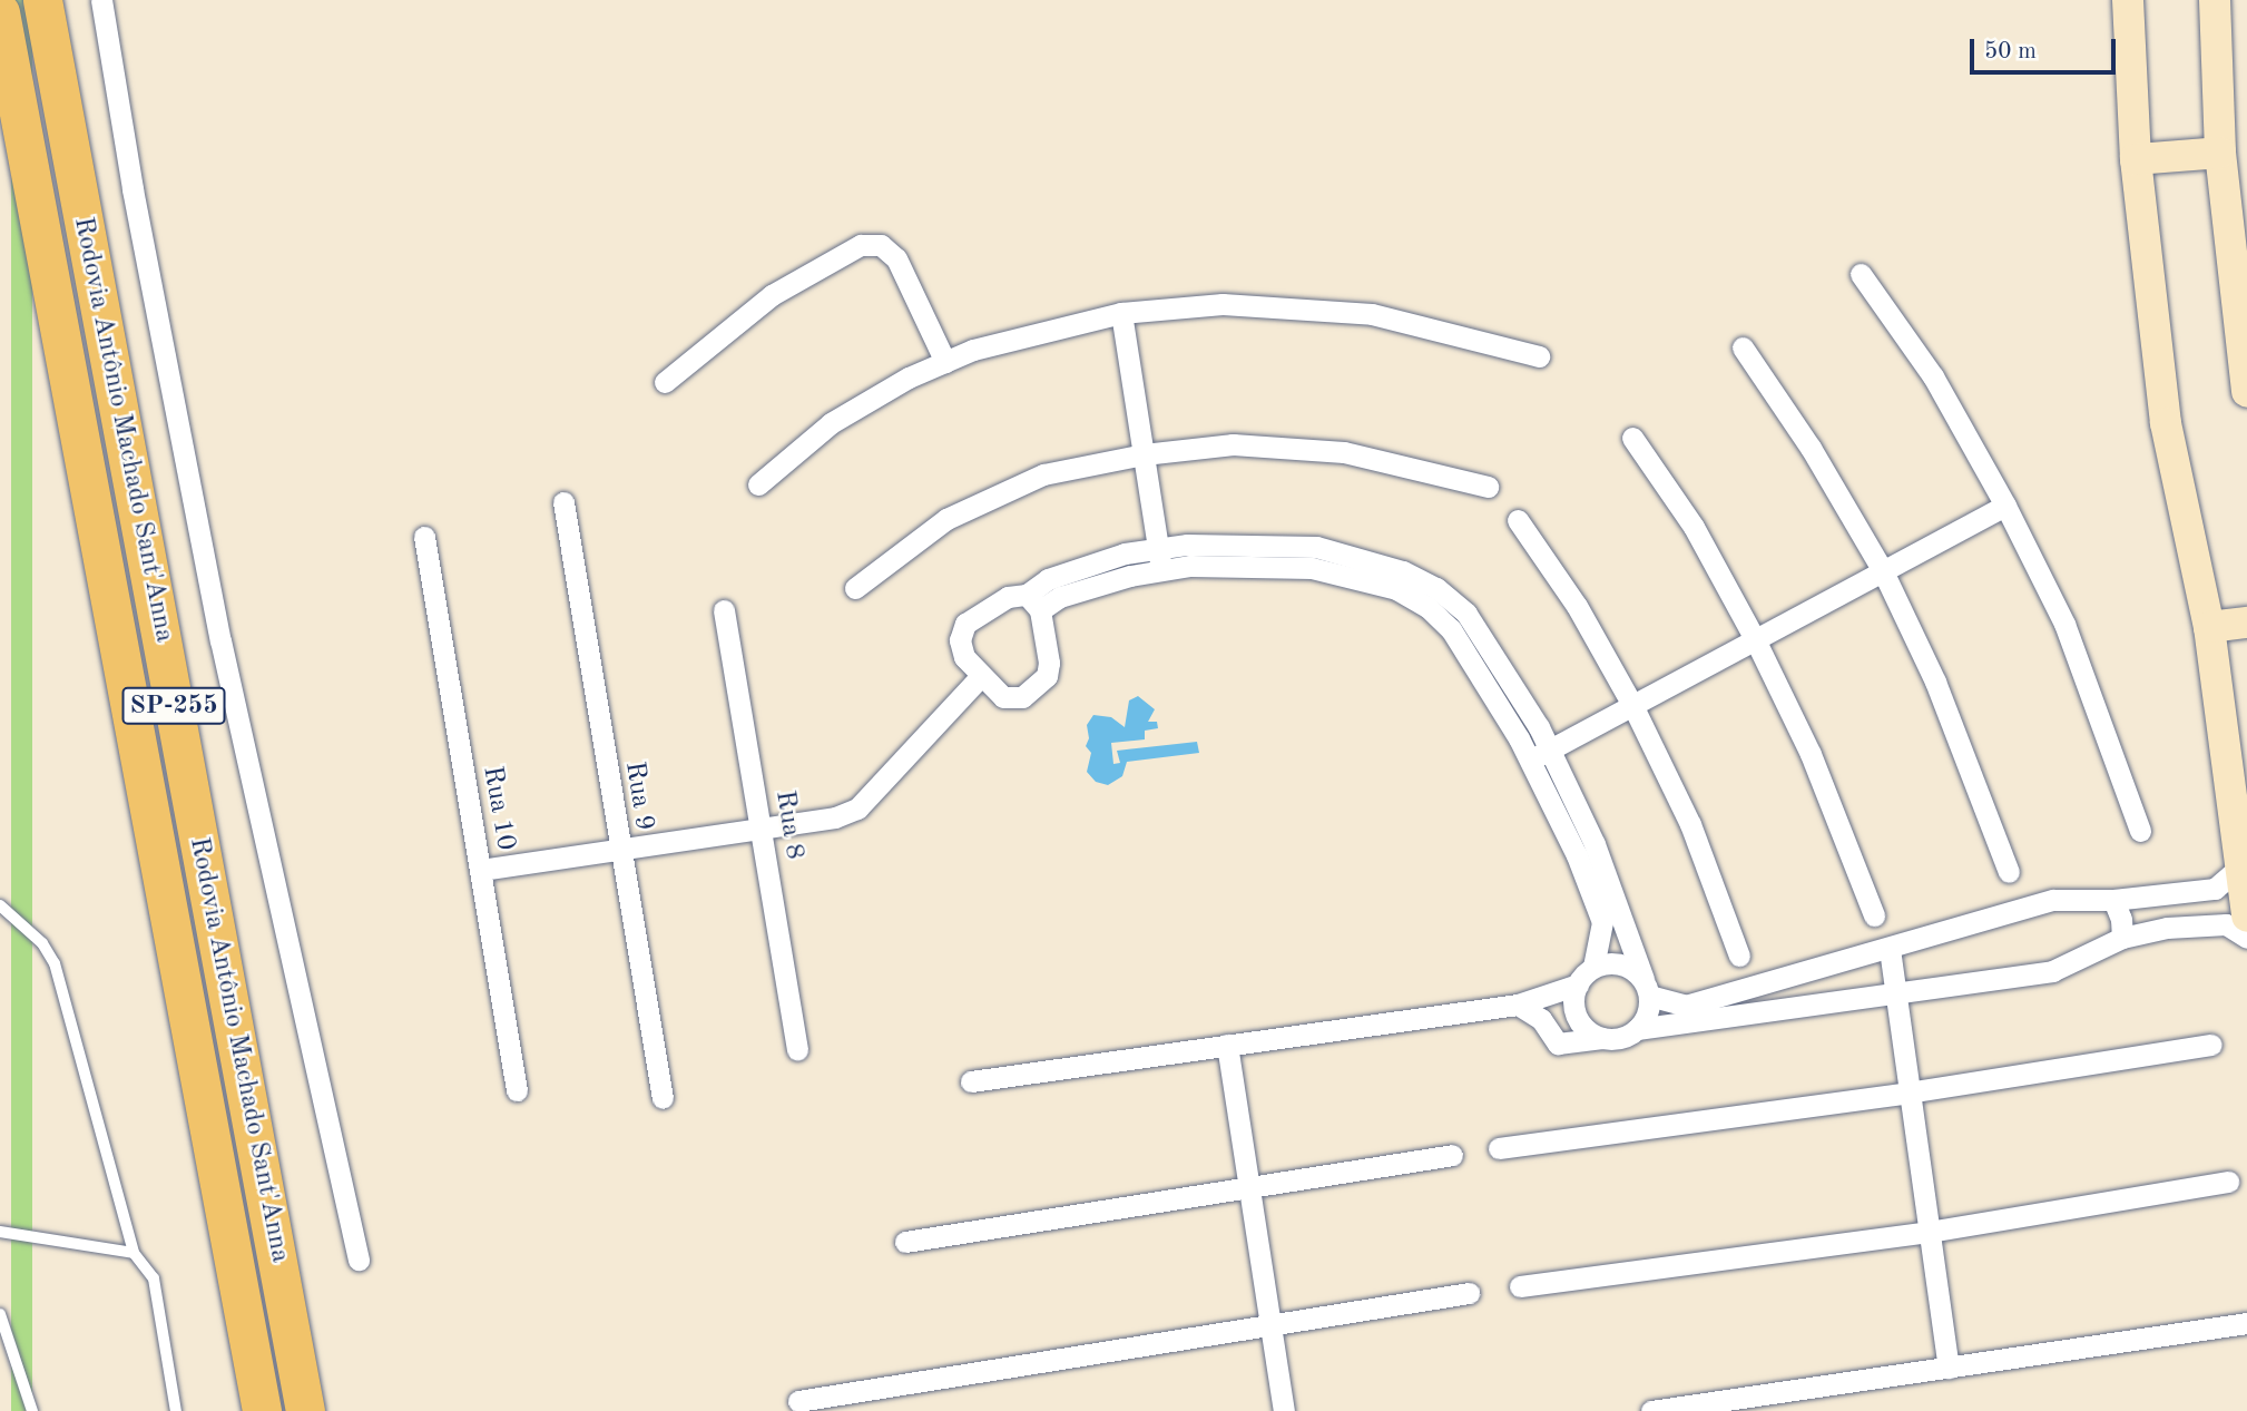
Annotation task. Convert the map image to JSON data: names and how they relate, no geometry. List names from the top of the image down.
{
  "streets": {
    "highway": ["Rodovia Antônio Machado Sant'Anna", "SP-255"],
    "street": ["Rua 9", "Rua 10", "Rua 8"]
  },
  "scale_bar": "50 m"
}
